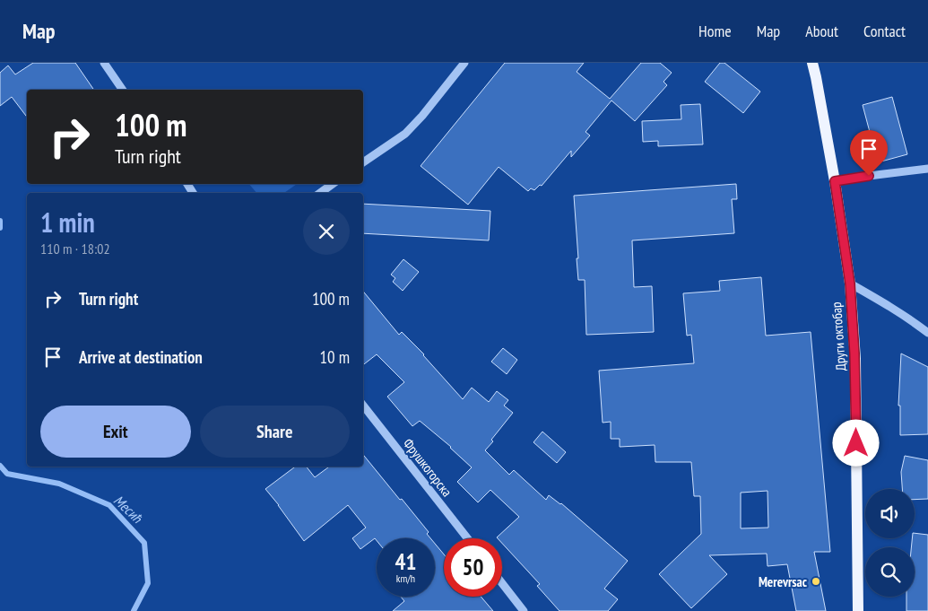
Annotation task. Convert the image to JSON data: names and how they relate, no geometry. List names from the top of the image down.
{
  "streets": {
    "main road": ["Други октобар"],
    "street": ["Фрушкогорска"]
  },
  "water": ["Месић"],
  "places": ["Merevrsac"],
  "page": {
    "header": "Map",
    "nav": [
      "Home",
      "Map",
      "About",
      "Contact"
    ],
    "turn": ["100 m", "Turn right"],
    "heading": ["1 min", "110 m · 18:02"],
    "list": [
      {
        "name": "Turn right",
        "value": "100 m"
      },
      {
        "name": "Arrive at destination",
        "value": "10 m"
      }
    ],
    "buttons": ["Exit", "Share"],
    "speed": "41 km/h",
    "limit": "50"
  }
}
